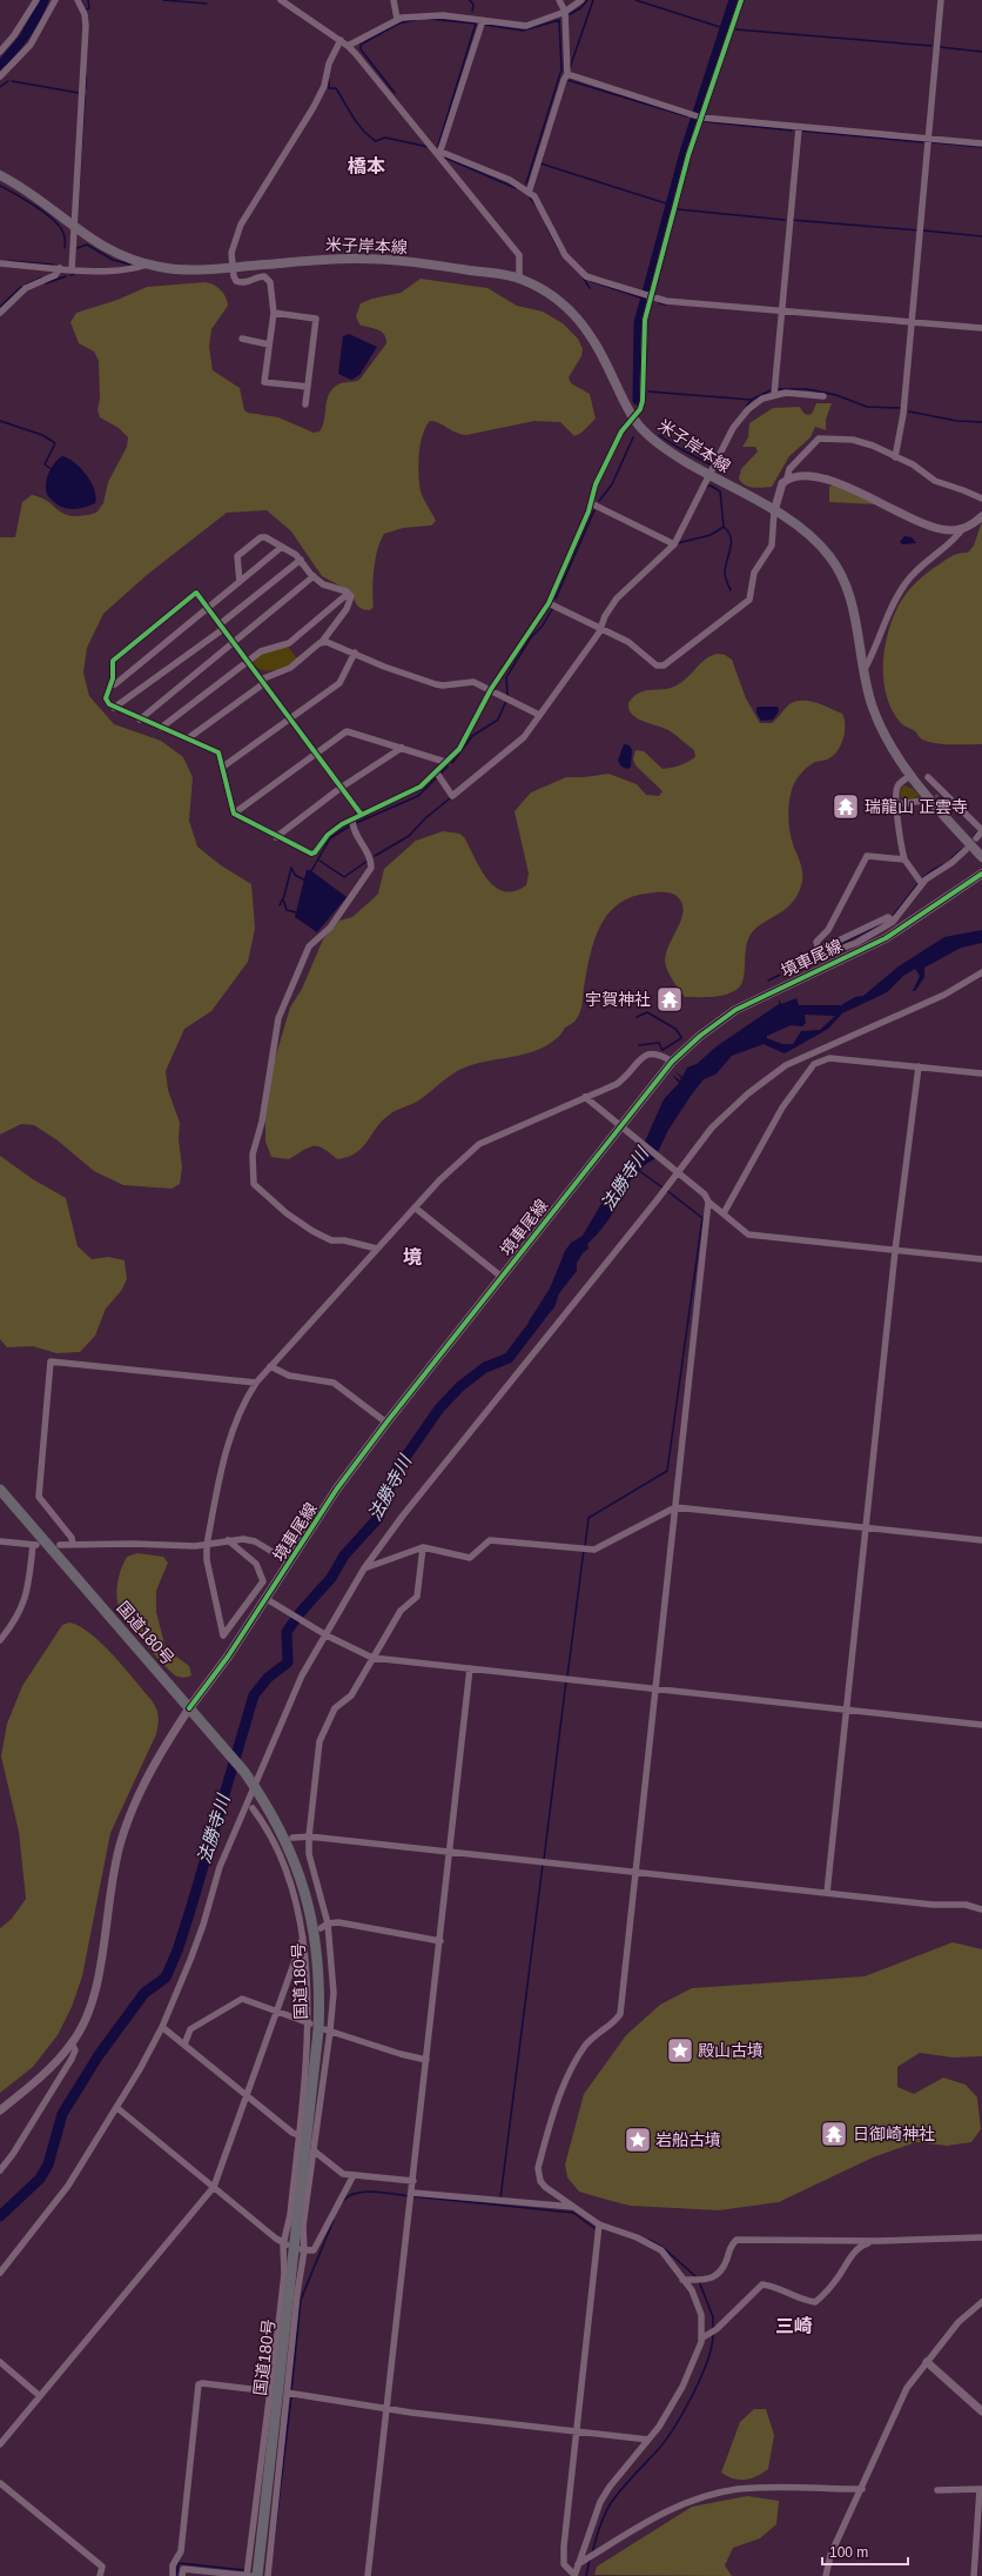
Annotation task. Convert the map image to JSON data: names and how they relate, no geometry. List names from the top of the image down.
{
  "streets": {
    "highway": ["国道180号"],
    "main road": ["米子岸本線", "境車尾線"]
  },
  "crossings": [
    ["境車尾線", "国道180号"]
  ],
  "districts": ["橋本", "境", "三崎"],
  "water": ["法勝寺川"],
  "places": {
    "temple": ["瑞龍山 正雲寺", "宇賀神社", "日御崎神社"],
    "place": ["殿山古墳", "岩船古墳"]
  },
  "scale_bar": "100 m"
}
